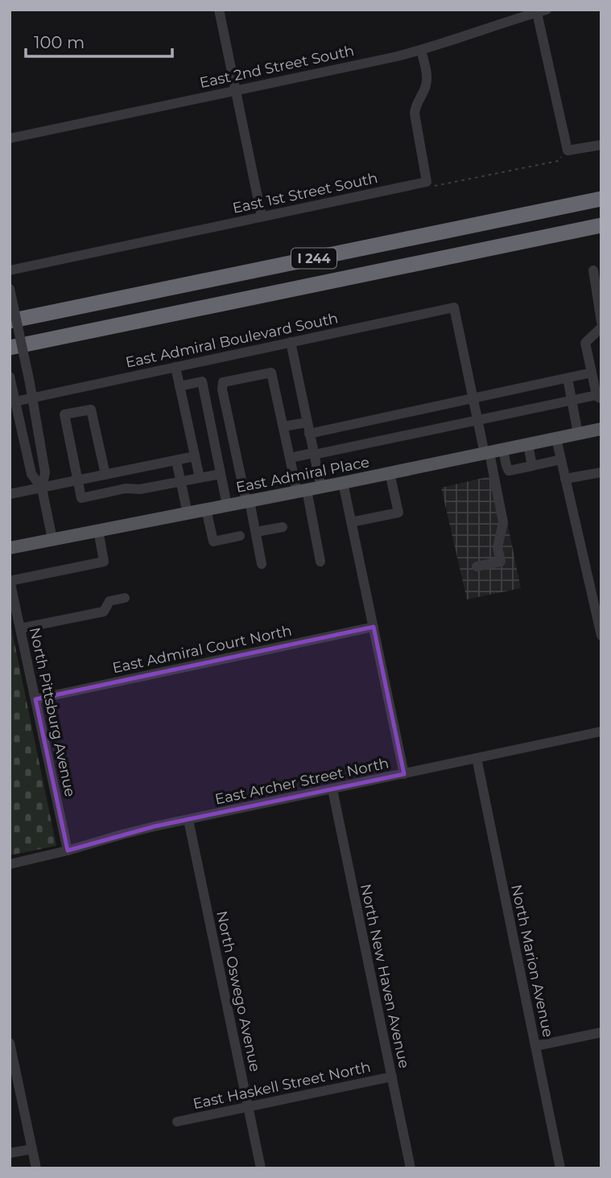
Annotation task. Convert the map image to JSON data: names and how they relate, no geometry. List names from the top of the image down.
{
  "streets": {
    "highway": ["I 244"],
    "main road": ["East Admiral Place"],
    "street": [
      "East 2nd Street South",
      "East 1st Street South",
      "East Admiral Boulevard South",
      "East Admiral Court North",
      "North Pittsburg Avenue",
      "East Archer Street North",
      "North Marion Avenue",
      "North New Haven Avenue",
      "North Oswego Avenue",
      "East Haskell Street North"
    ]
  },
  "crossings": [
    ["East Admiral Court North", "North Pittsburg Avenue"],
    ["North Pittsburg Avenue", "East Archer Street North"],
    ["East Archer Street North", "North Marion Avenue"],
    ["East Archer Street North", "North New Haven Avenue"],
    ["East Archer Street North", "North Oswego Avenue"],
    ["North New Haven Avenue", "East Haskell Street North"],
    ["North Oswego Avenue", "East Haskell Street North"]
  ],
  "scale_bar": "100 m"
}
